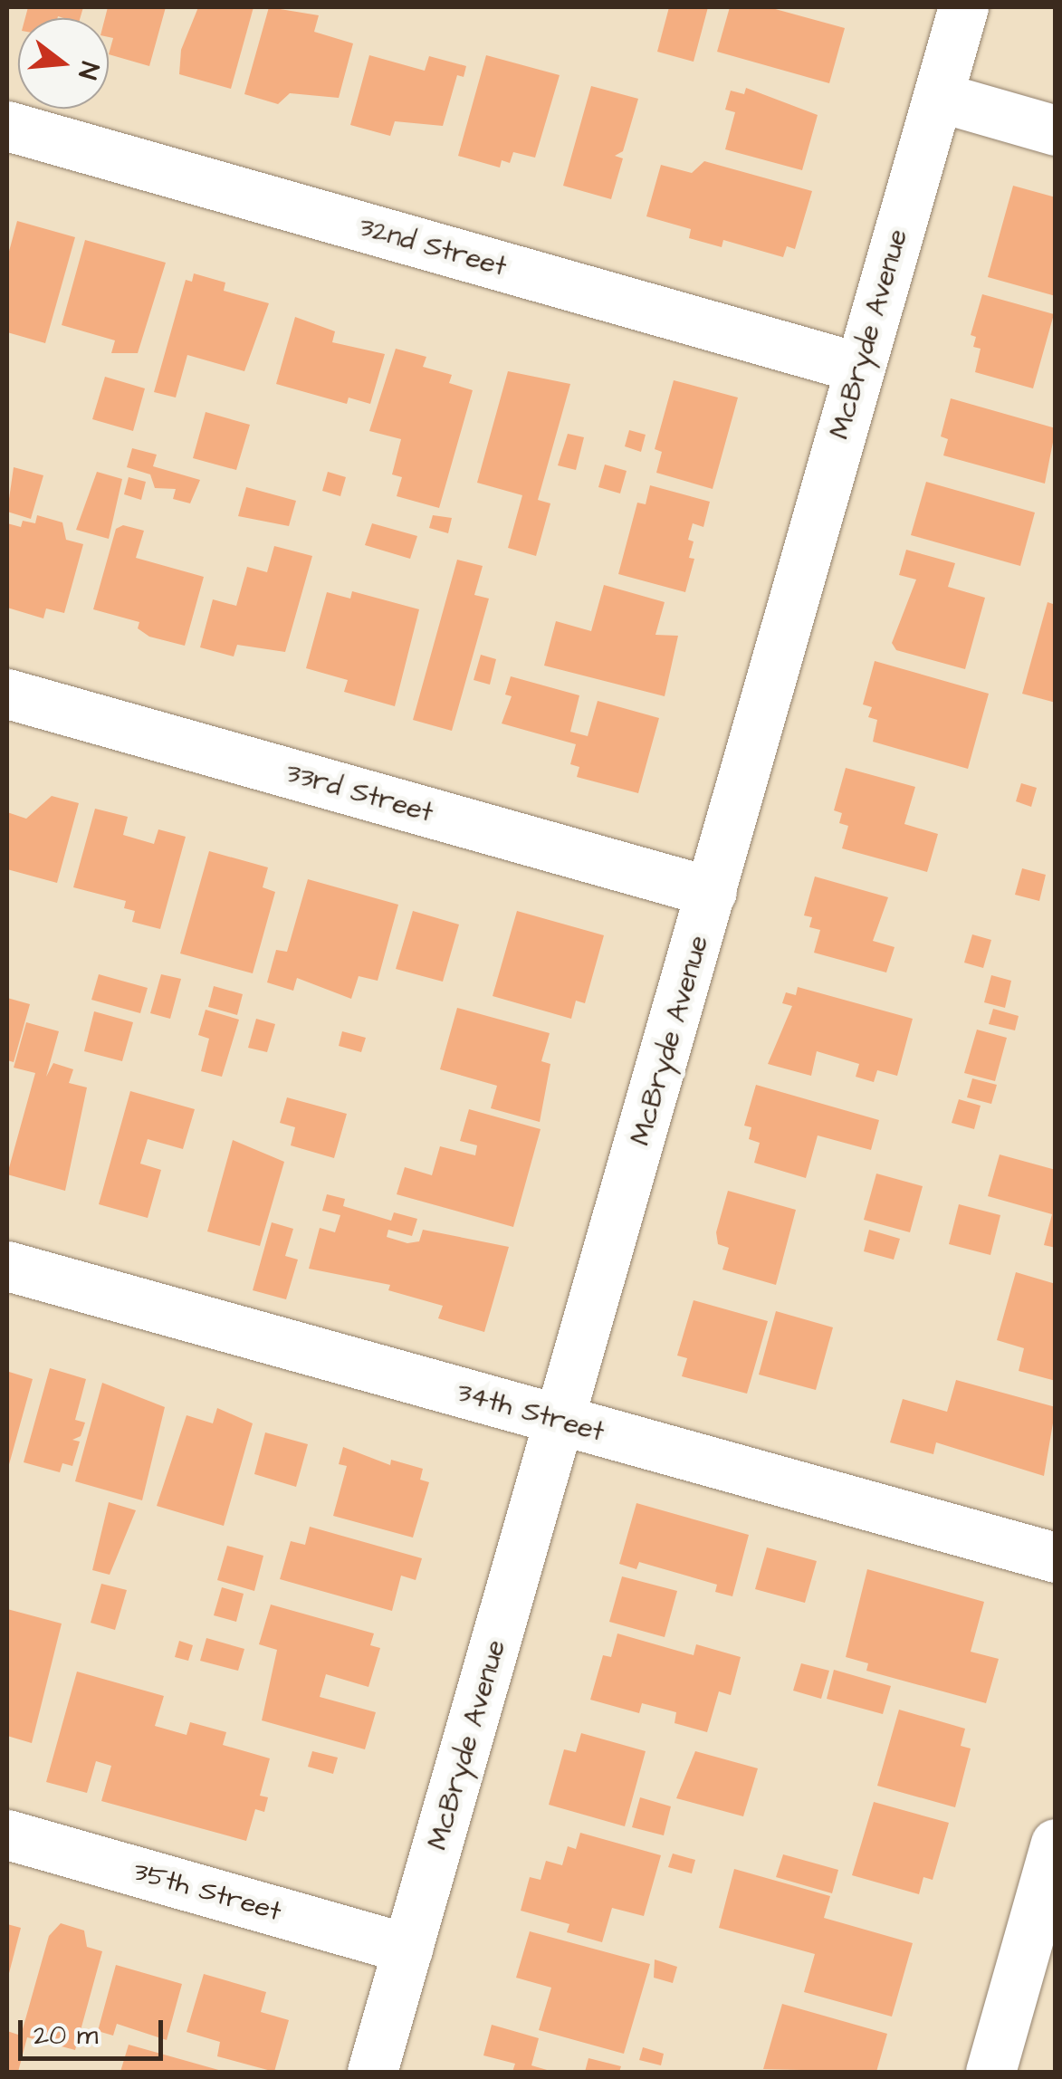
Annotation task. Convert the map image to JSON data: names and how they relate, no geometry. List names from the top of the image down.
{
  "streets": {
    "street": [
      "32nd Street",
      "McBryde Avenue",
      "33rd Street",
      "34th Street",
      "35th Street"
    ]
  },
  "crossings": [
    ["32nd Street", "McBryde Avenue"],
    ["McBryde Avenue", "33rd Street"],
    ["McBryde Avenue", "34th Street"],
    ["McBryde Avenue", "35th Street"]
  ],
  "scale_bar": "20 m",
  "north": "right"
}
